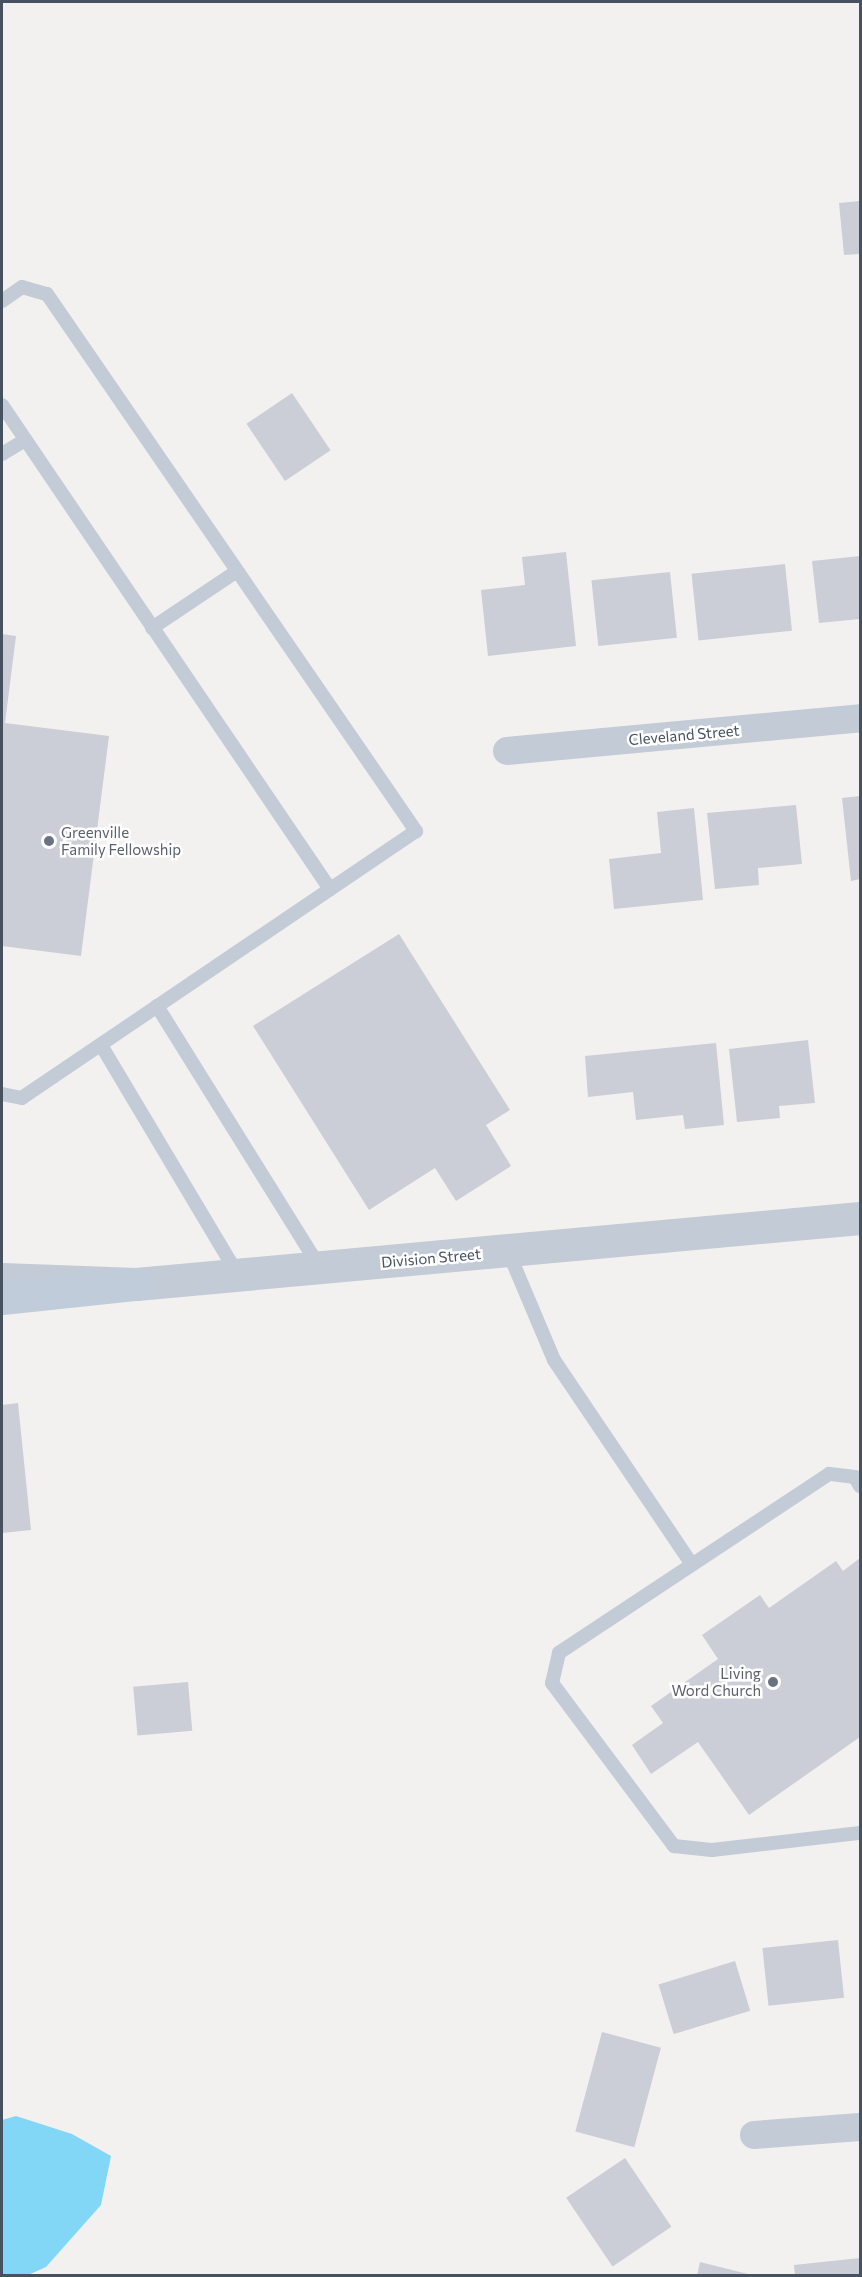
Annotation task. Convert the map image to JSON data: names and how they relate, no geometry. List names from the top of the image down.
{
  "streets": {
    "street": ["Cleveland Street", "Division Street"]
  },
  "places": ["Greenville Family Fellowship", "Living Word Church"]
}
